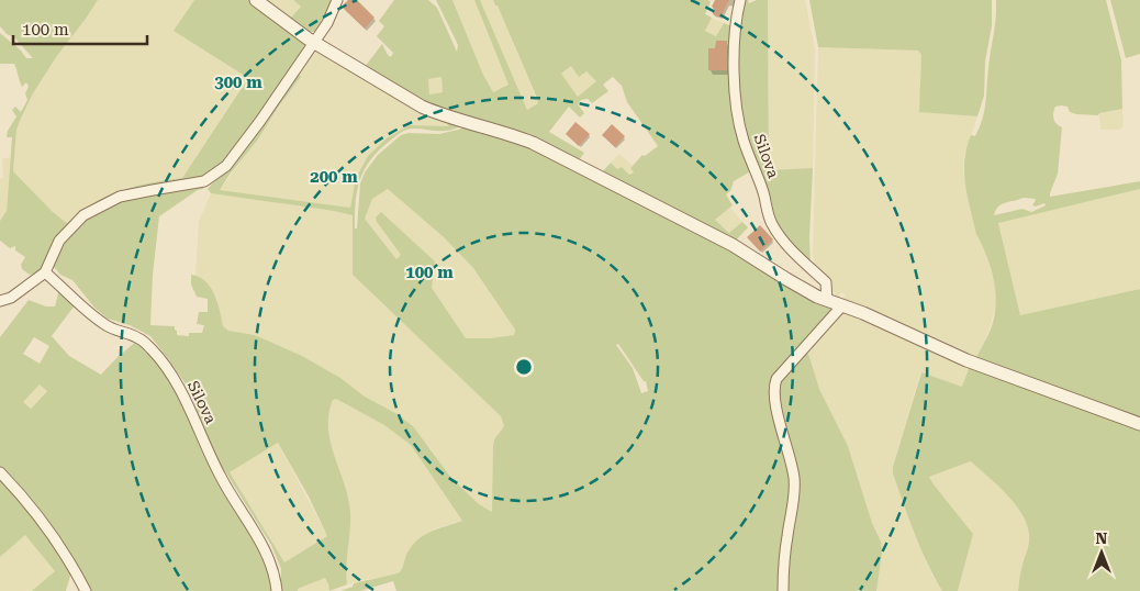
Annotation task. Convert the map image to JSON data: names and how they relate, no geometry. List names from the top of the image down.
{
  "streets": {
    "street": ["Silova"]
  },
  "scale_bar": "100 m",
  "north": "top",
  "rings": ["300 m", "200 m", "100 m"]
}
